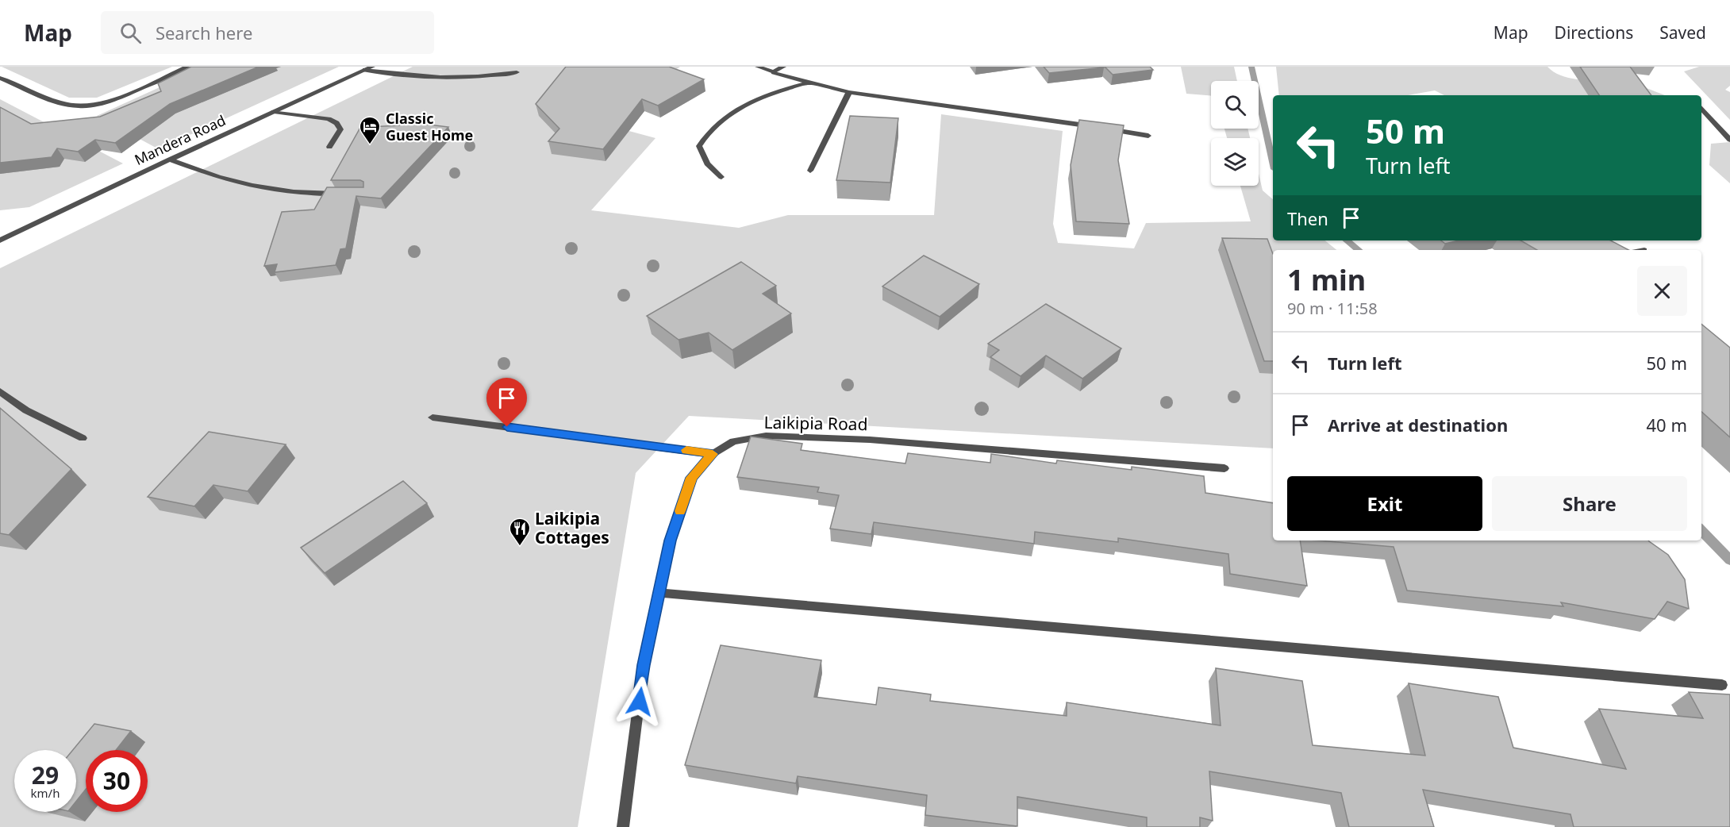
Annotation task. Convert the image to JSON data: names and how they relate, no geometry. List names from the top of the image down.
{
  "streets": {
    "street": ["Mandera Road", "Laikipia Road"]
  },
  "places": {
    "hotel": ["Classic Guest Home"],
    "restaurant": ["Laikipia Cottages"]
  },
  "page": {
    "header": "Map",
    "search": "Search here",
    "nav": ["Map", "Directions", "Saved"],
    "turn": ["50 m", "Turn left"],
    "then": "Then",
    "heading": ["1 min", "90 m · 11:58"],
    "list": [
      {
        "name": "Turn left",
        "value": "50 m"
      },
      {
        "name": "Arrive at destination",
        "value": "40 m"
      }
    ],
    "buttons": ["Exit", "Share"],
    "speed": "29 km/h",
    "limit": "30"
  }
}
